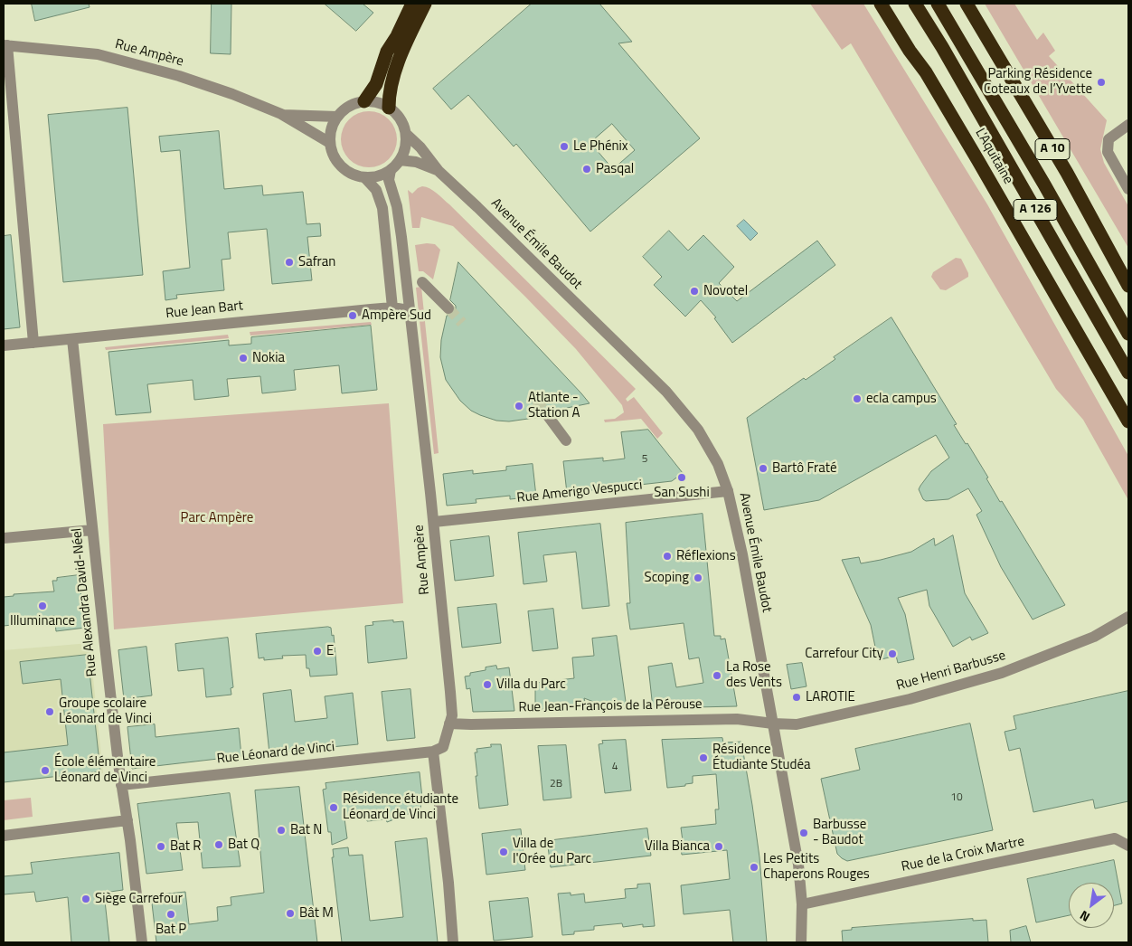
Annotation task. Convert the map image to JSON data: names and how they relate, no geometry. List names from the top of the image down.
{
  "streets": {
    "highway": ["A 10", "L'Aquitaine", "A 126"],
    "street": [
      "Rue Ampère",
      "Avenue Émile Baudot",
      "Rue Jean Bart",
      "Rue Amerigo Vespucci",
      "Rue Alexandra David-Néel",
      "Rue Henri Barbusse",
      "Rue Jean-François de la Pérouse",
      "Rue Léonard de Vinci",
      "Rue de la Croix Martre"
    ]
  },
  "crossings": [
    ["Rue Ampère", "Avenue Émile Baudot"],
    ["Rue Ampère", "Rue Jean Bart"],
    ["Rue Ampère", "Rue Amerigo Vespucci"],
    ["Rue Ampère", "Rue Jean-François de la Pérouse"],
    ["Rue Ampère", "Rue Léonard de Vinci"],
    ["Avenue Émile Baudot", "Rue Amerigo Vespucci"],
    ["Avenue Émile Baudot", "Rue Henri Barbusse"],
    ["Avenue Émile Baudot", "Rue Jean-François de la Pérouse"],
    ["Avenue Émile Baudot", "Rue de la Croix Martre"],
    ["Rue Jean Bart", "Rue Alexandra David-Néel"],
    ["Rue Alexandra David-Néel", "Rue Léonard de Vinci"],
    ["Rue Henri Barbusse", "Rue Jean-François de la Pérouse"]
  ],
  "parks": ["Parc Ampère"],
  "places": [
    "Parking Résidence Coteaux de l’Yvette",
    "Le Phénix",
    "Pasqal",
    "Safran",
    "Novotel",
    "Ampère Sud",
    "Nokia",
    "ecla campus",
    "Atlante - Station A",
    "Bartô Fraté",
    "San Sushi",
    "Réflexions",
    "Scoping",
    "Illuminance",
    "E",
    "Carrefour City",
    "La Rose des Vents",
    "Villa du Parc",
    "LAROTIE",
    "Groupe scolaire Léonard de Vinci",
    "Résidence Étudiante Studéa",
    "École élémentaire Léonard de Vinci",
    "Résidence étudiante Léonard de Vinci",
    "Bat N",
    "Barbusse - Baudot",
    "Bat Q",
    "Bat R",
    "Villa Bianca",
    "Villa de l'Orée du Parc",
    "Les Petits Chaperons Rouges",
    "Siège Carrefour",
    "Bât M",
    "Bat P"
  ],
  "house_numbers": [
    "5",
    "4",
    "2B",
    "10"
  ],
  "north": "bottom left"
}
